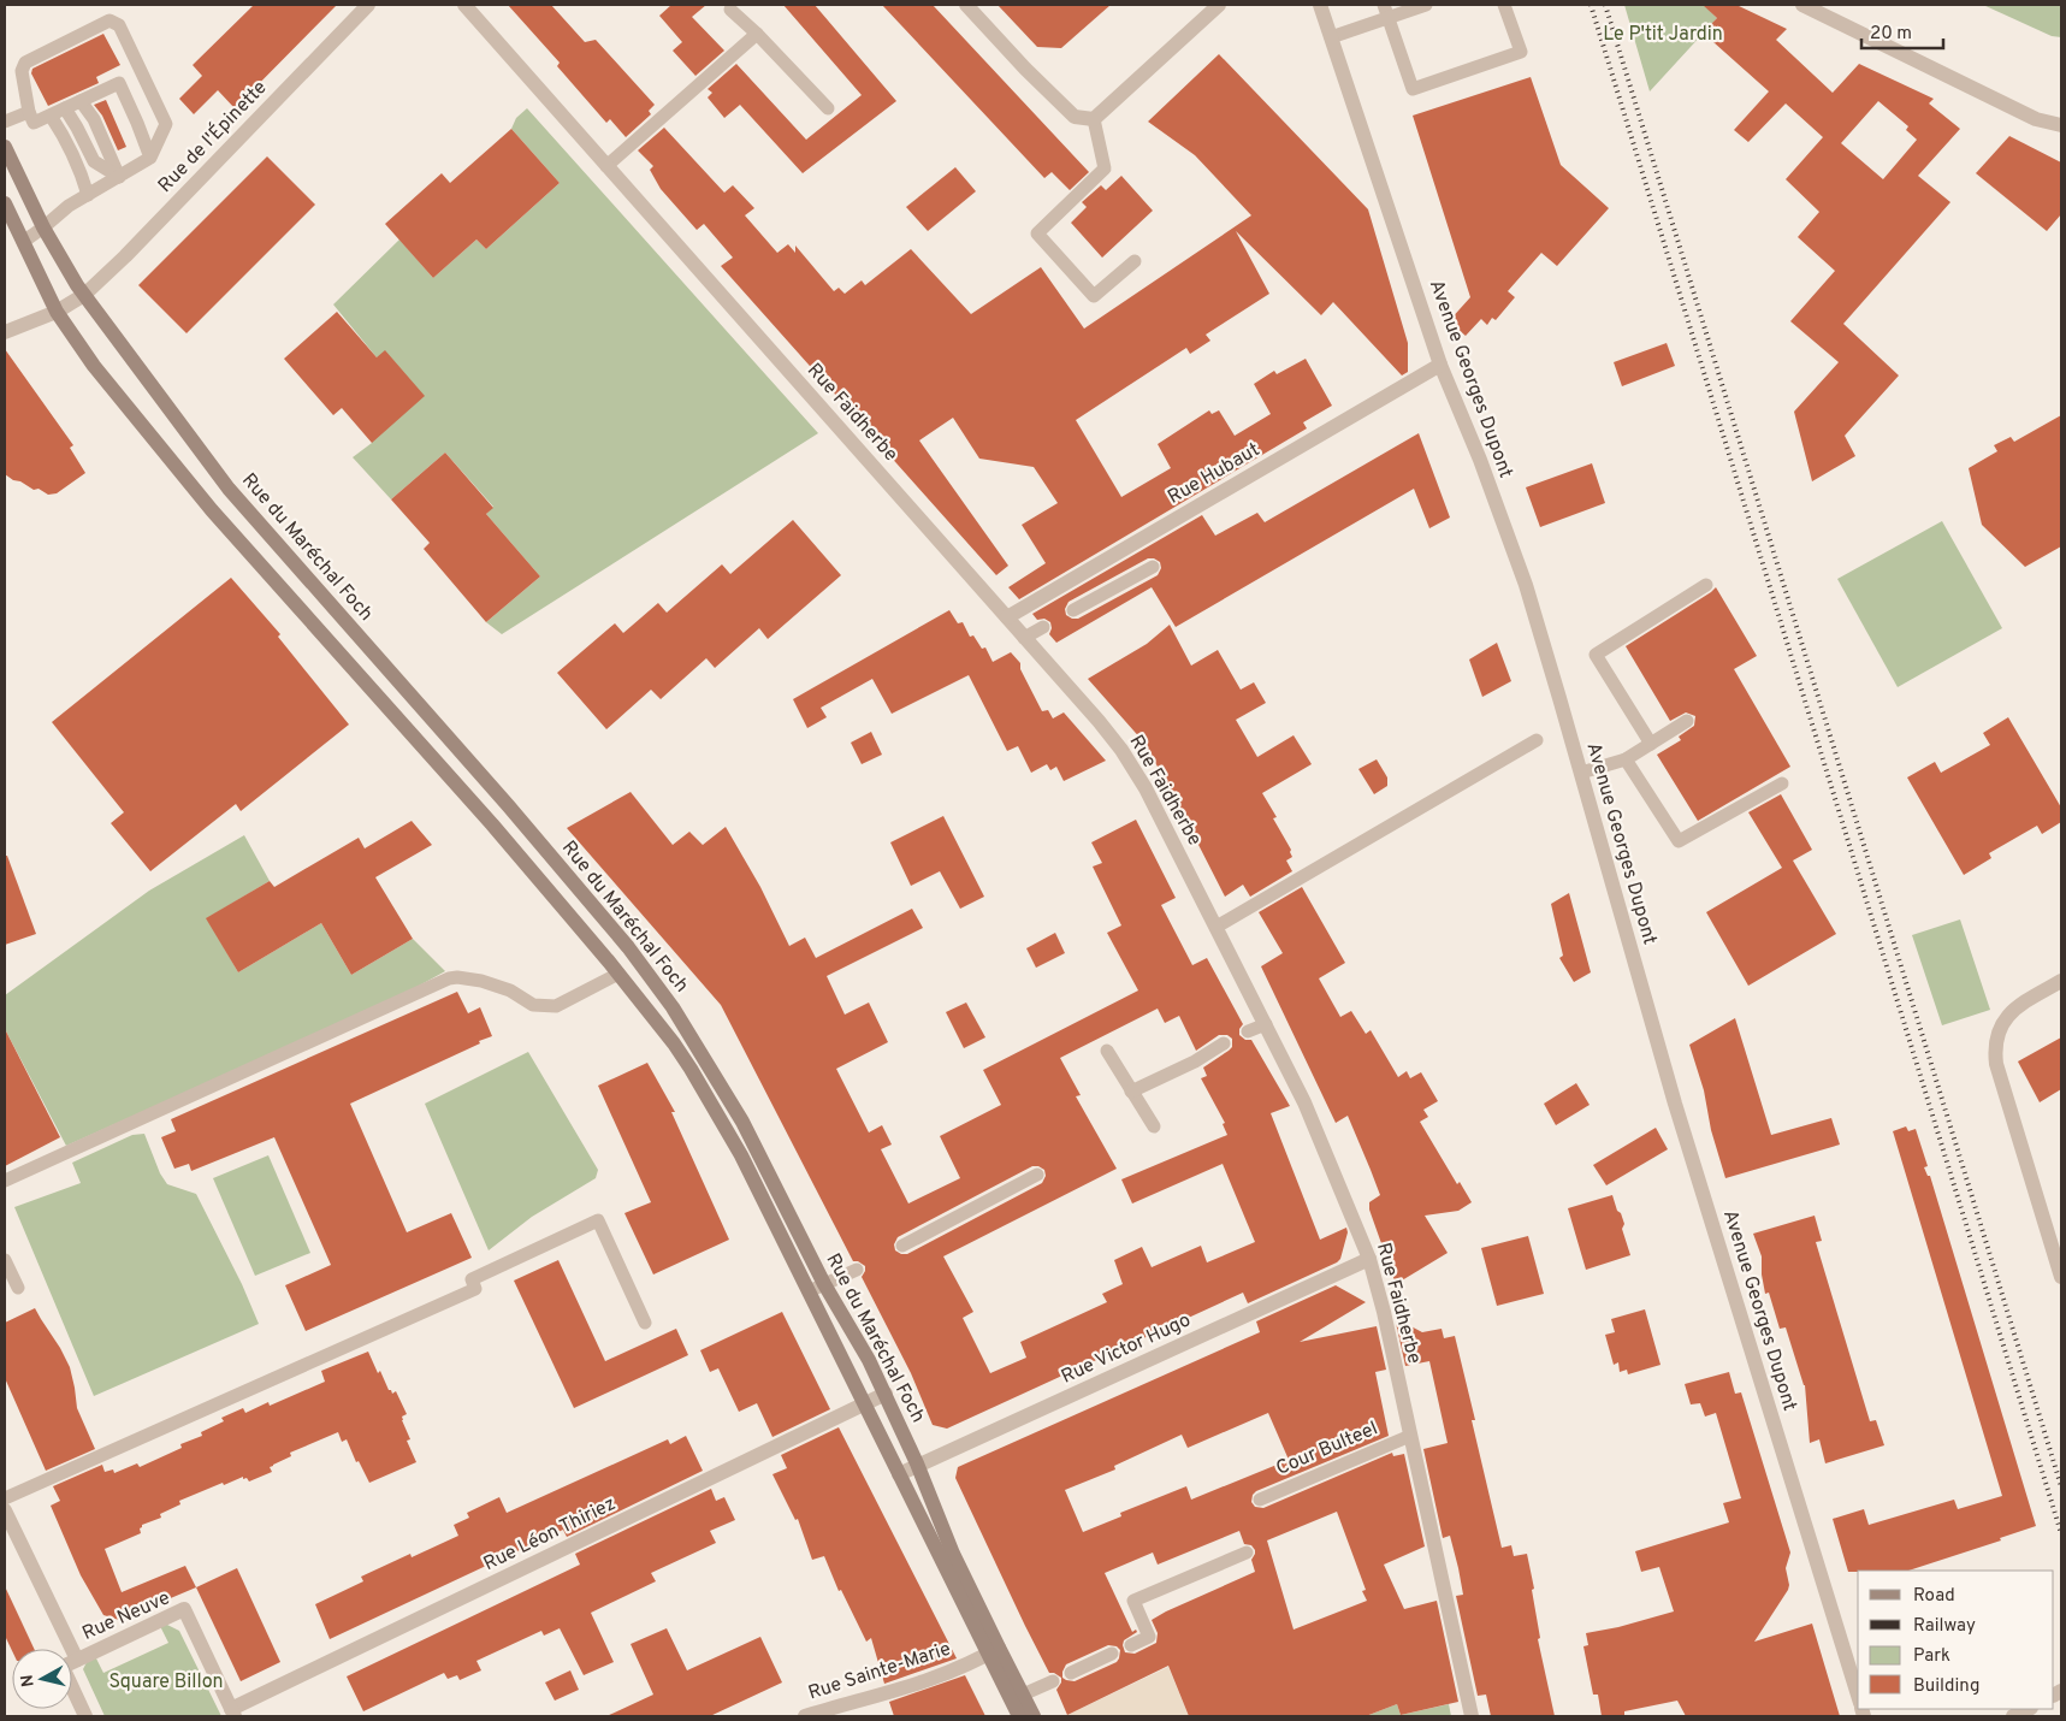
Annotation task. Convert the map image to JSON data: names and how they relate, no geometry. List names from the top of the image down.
{
  "streets": {
    "main road": ["Rue du Maréchal Foch"],
    "street": [
      "Rue de l'Épinette",
      "Avenue Georges Dupont",
      "Rue Faidherbe",
      "Rue Hubaut",
      "Rue Victor Hugo",
      "Rue Léon Thiriez",
      "Rue Neuve",
      "Rue Sainte-Marie"
    ],
    "lane": ["Cour Bulteel"]
  },
  "crossings": [
    ["Rue de l'Épinette", "Rue du Maréchal Foch"],
    ["Avenue Georges Dupont", "Rue Hubaut"],
    ["Rue Faidherbe", "Rue Hubaut"],
    ["Rue Faidherbe", "Rue Victor Hugo"],
    ["Rue Faidherbe", "Cour Bulteel"],
    ["Rue du Maréchal Foch", "Rue Victor Hugo"],
    ["Rue du Maréchal Foch", "Rue Léon Thiriez"],
    ["Rue du Maréchal Foch", "Rue Sainte-Marie"],
    ["Rue Léon Thiriez", "Rue Neuve"]
  ],
  "parks": ["Le P'tit Jardin", "Square Billon"],
  "legend": [
    "Road",
    "Railway",
    "Park",
    "Building"
  ],
  "scale_bar": "20 m",
  "north": "left"
}
